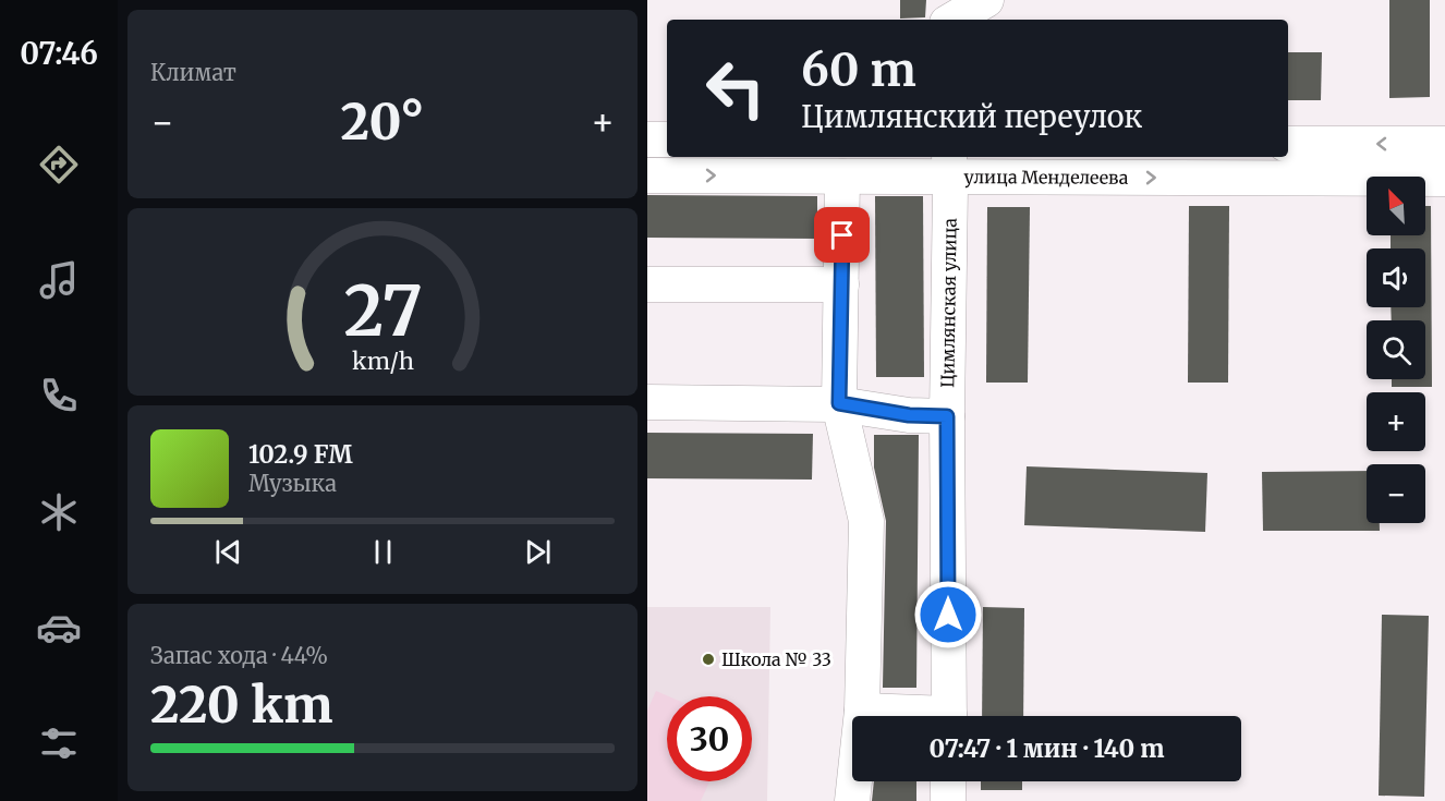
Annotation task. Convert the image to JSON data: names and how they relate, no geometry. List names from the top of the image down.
{
  "streets": {
    "street": ["улица Менделеева", "Цимлянская улица"]
  },
  "crossings": [
    ["улица Менделеева", "Цимлянская улица"]
  ],
  "places": ["Школа № 33"],
  "north": "top left",
  "page": {
    "tabs": "07:46",
    "tile": [
      "Климат",
      ["Запас хода · 44%", "220 km"]
    ],
    "turn": ["60 m", "Цимлянский переулок"],
    "heat": ["−", "20°", "+"],
    "map_buttons": ["+", "−"],
    "song": ["102.9 FM", "Музыка"],
    "limit": "30",
    "trip": "07:47 · 1 мин · 140 m",
    "gauge": ["27", "km/h"]
  }
}
